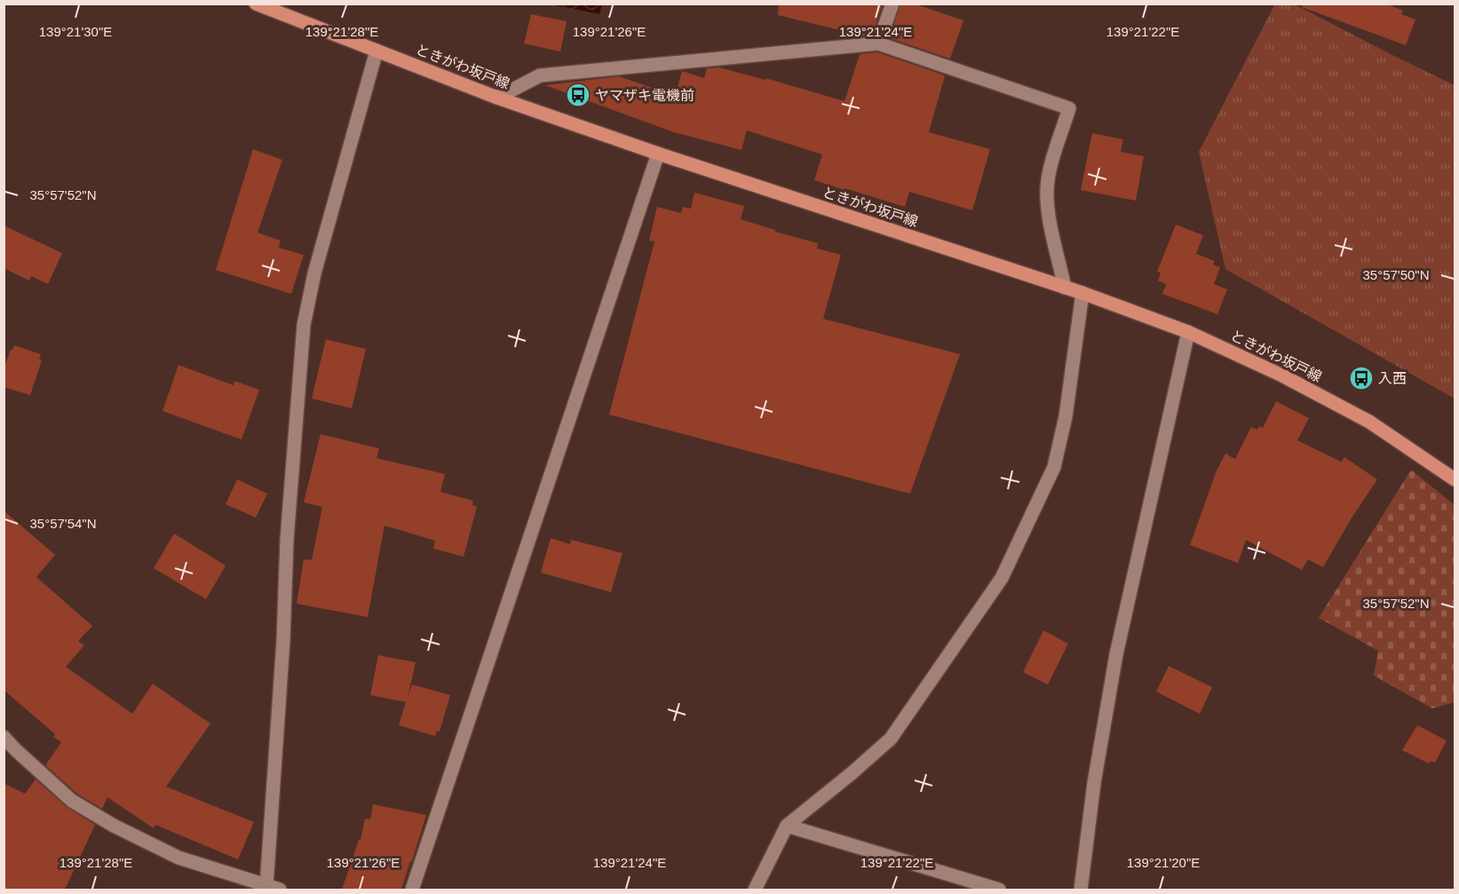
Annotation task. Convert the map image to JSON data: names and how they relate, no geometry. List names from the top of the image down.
{
  "streets": {
    "main road": ["ときがわ坂戸線"]
  },
  "places": {
    "bus stop": ["ヤマザキ電機前", "入西"]
  },
  "coordinates": [
    "139°21'30\"E",
    "139°21'28\"E",
    "139°21'26\"E",
    "139°21'24\"E",
    "139°21'22\"E",
    "35°57'52\"N",
    "35°57'50\"N",
    "35°57'54\"N",
    "139°21'20\"E"
  ]
}
